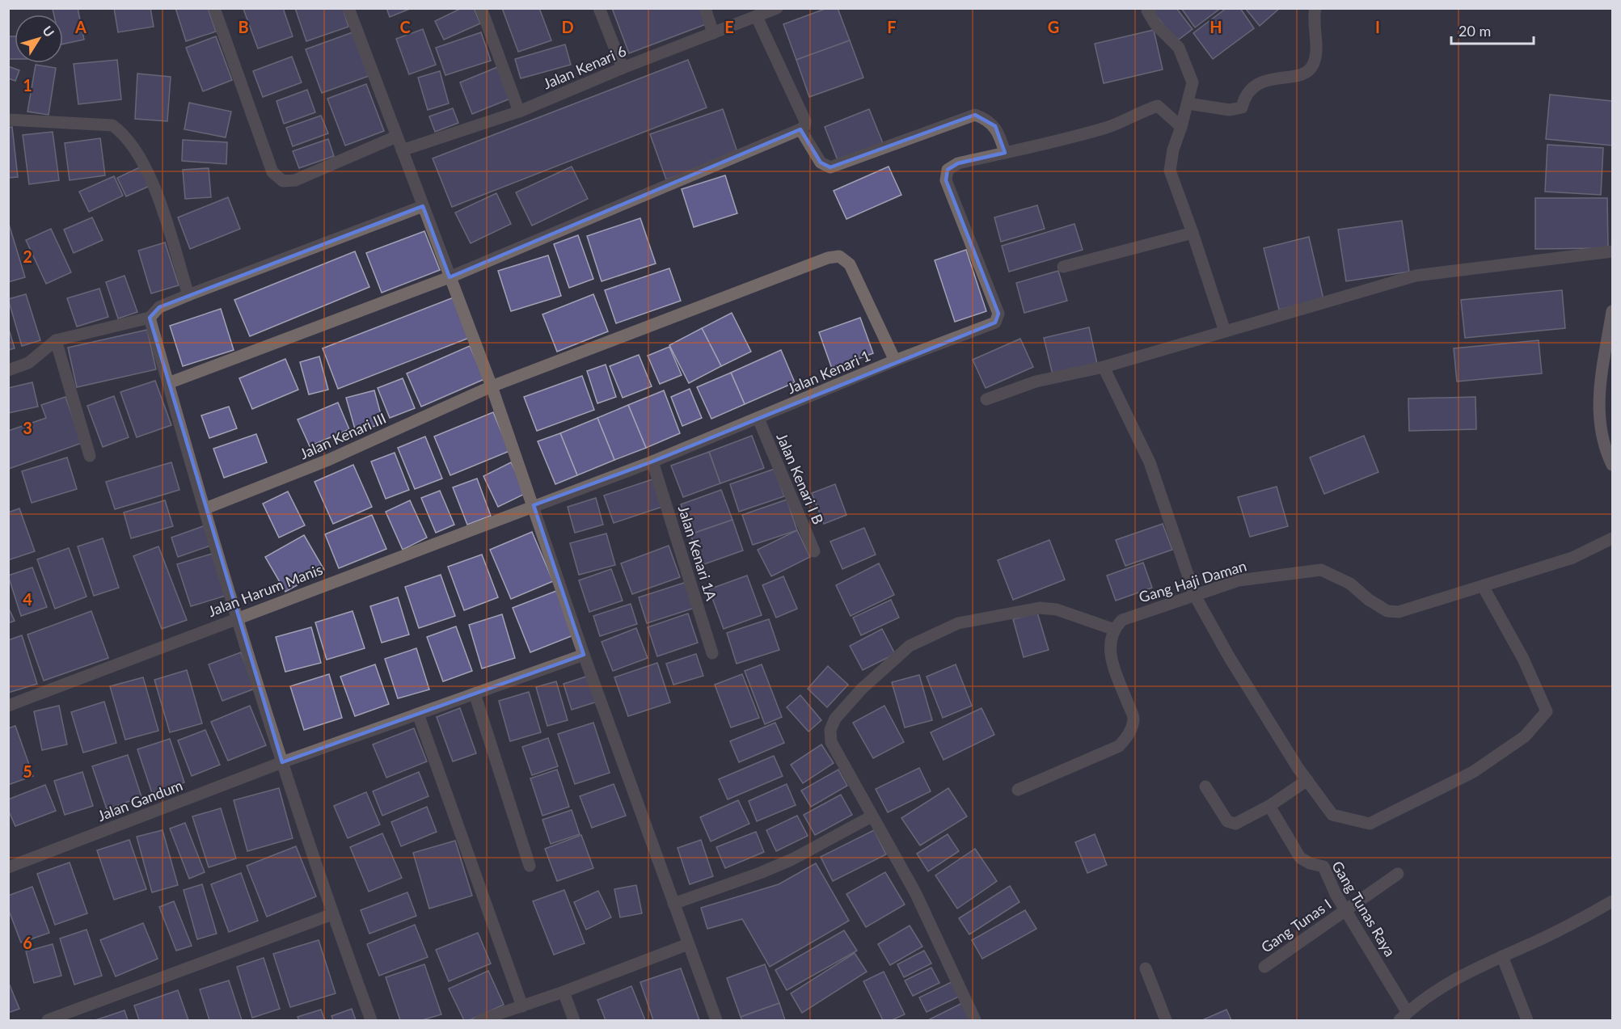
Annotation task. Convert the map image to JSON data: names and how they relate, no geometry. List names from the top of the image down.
{
  "streets": {
    "street": [
      "Jalan Kenari 6",
      "Jalan Kenari 1",
      "Jalan Kenari III",
      "Jalan Kenari I B",
      "Jalan Kenari 1A",
      "Gang Haji Daman",
      "Jalan Harum Manis",
      "Jalan Gandum",
      "Gang Tunas Raya",
      "Gang Tunas I"
    ]
  },
  "crossings": [
    ["Jalan Kenari 1", "Jalan Kenari III"],
    ["Jalan Kenari 1", "Jalan Kenari I B"],
    ["Jalan Kenari 1", "Jalan Kenari 1A"],
    ["Jalan Kenari 1", "Jalan Harum Manis"],
    ["Gang Tunas Raya", "Gang Tunas I"]
  ],
  "scale_bar": "20 m",
  "north": "top right",
  "grid": {
    "columns": [
      "A",
      "B",
      "C",
      "D",
      "E",
      "F",
      "G",
      "H",
      "I"
    ],
    "rows": [
      "1",
      "2",
      "3",
      "4",
      "5",
      "6"
    ]
  }
}
